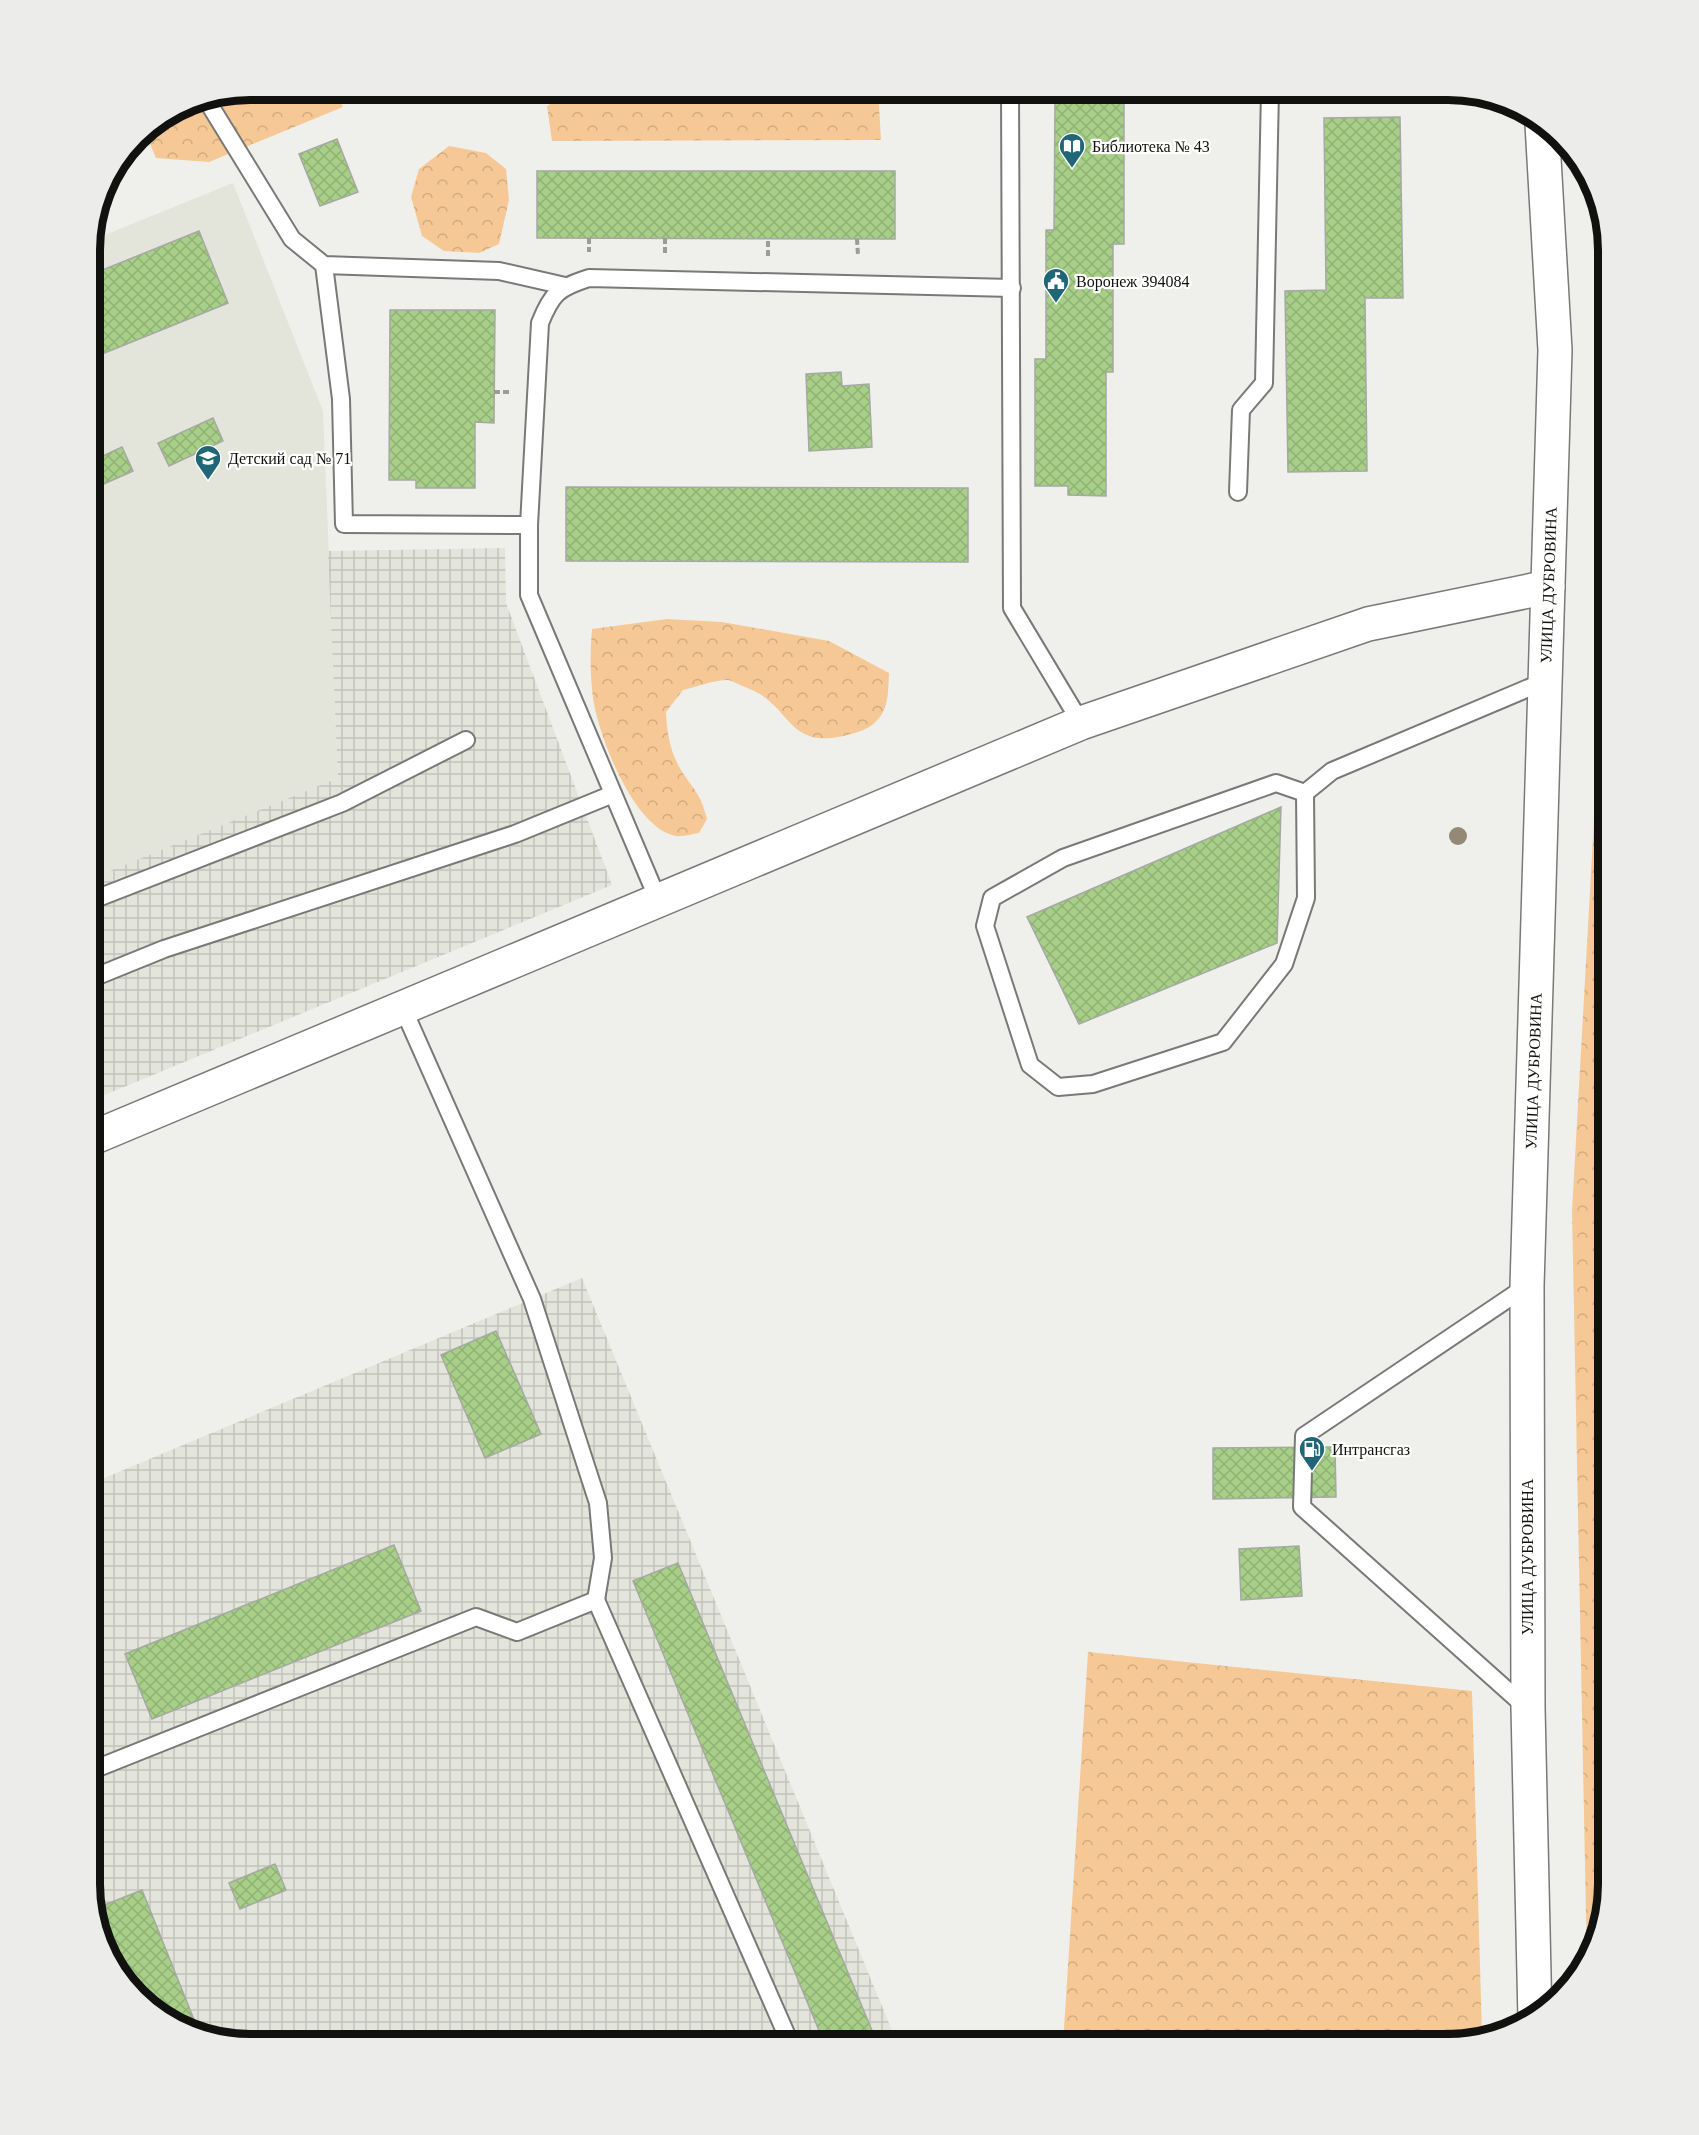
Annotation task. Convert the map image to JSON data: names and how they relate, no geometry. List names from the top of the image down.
{
  "streets": {
    "main road": ["УЛИЦА ДУБРОВИНА"]
  },
  "places": {
    "library": ["Библиотека № 43"],
    "public building": ["Воронеж 394084"],
    "school or university": ["Детский сад № 71"],
    "fuel station": ["Интрансгаз"]
  }
}
